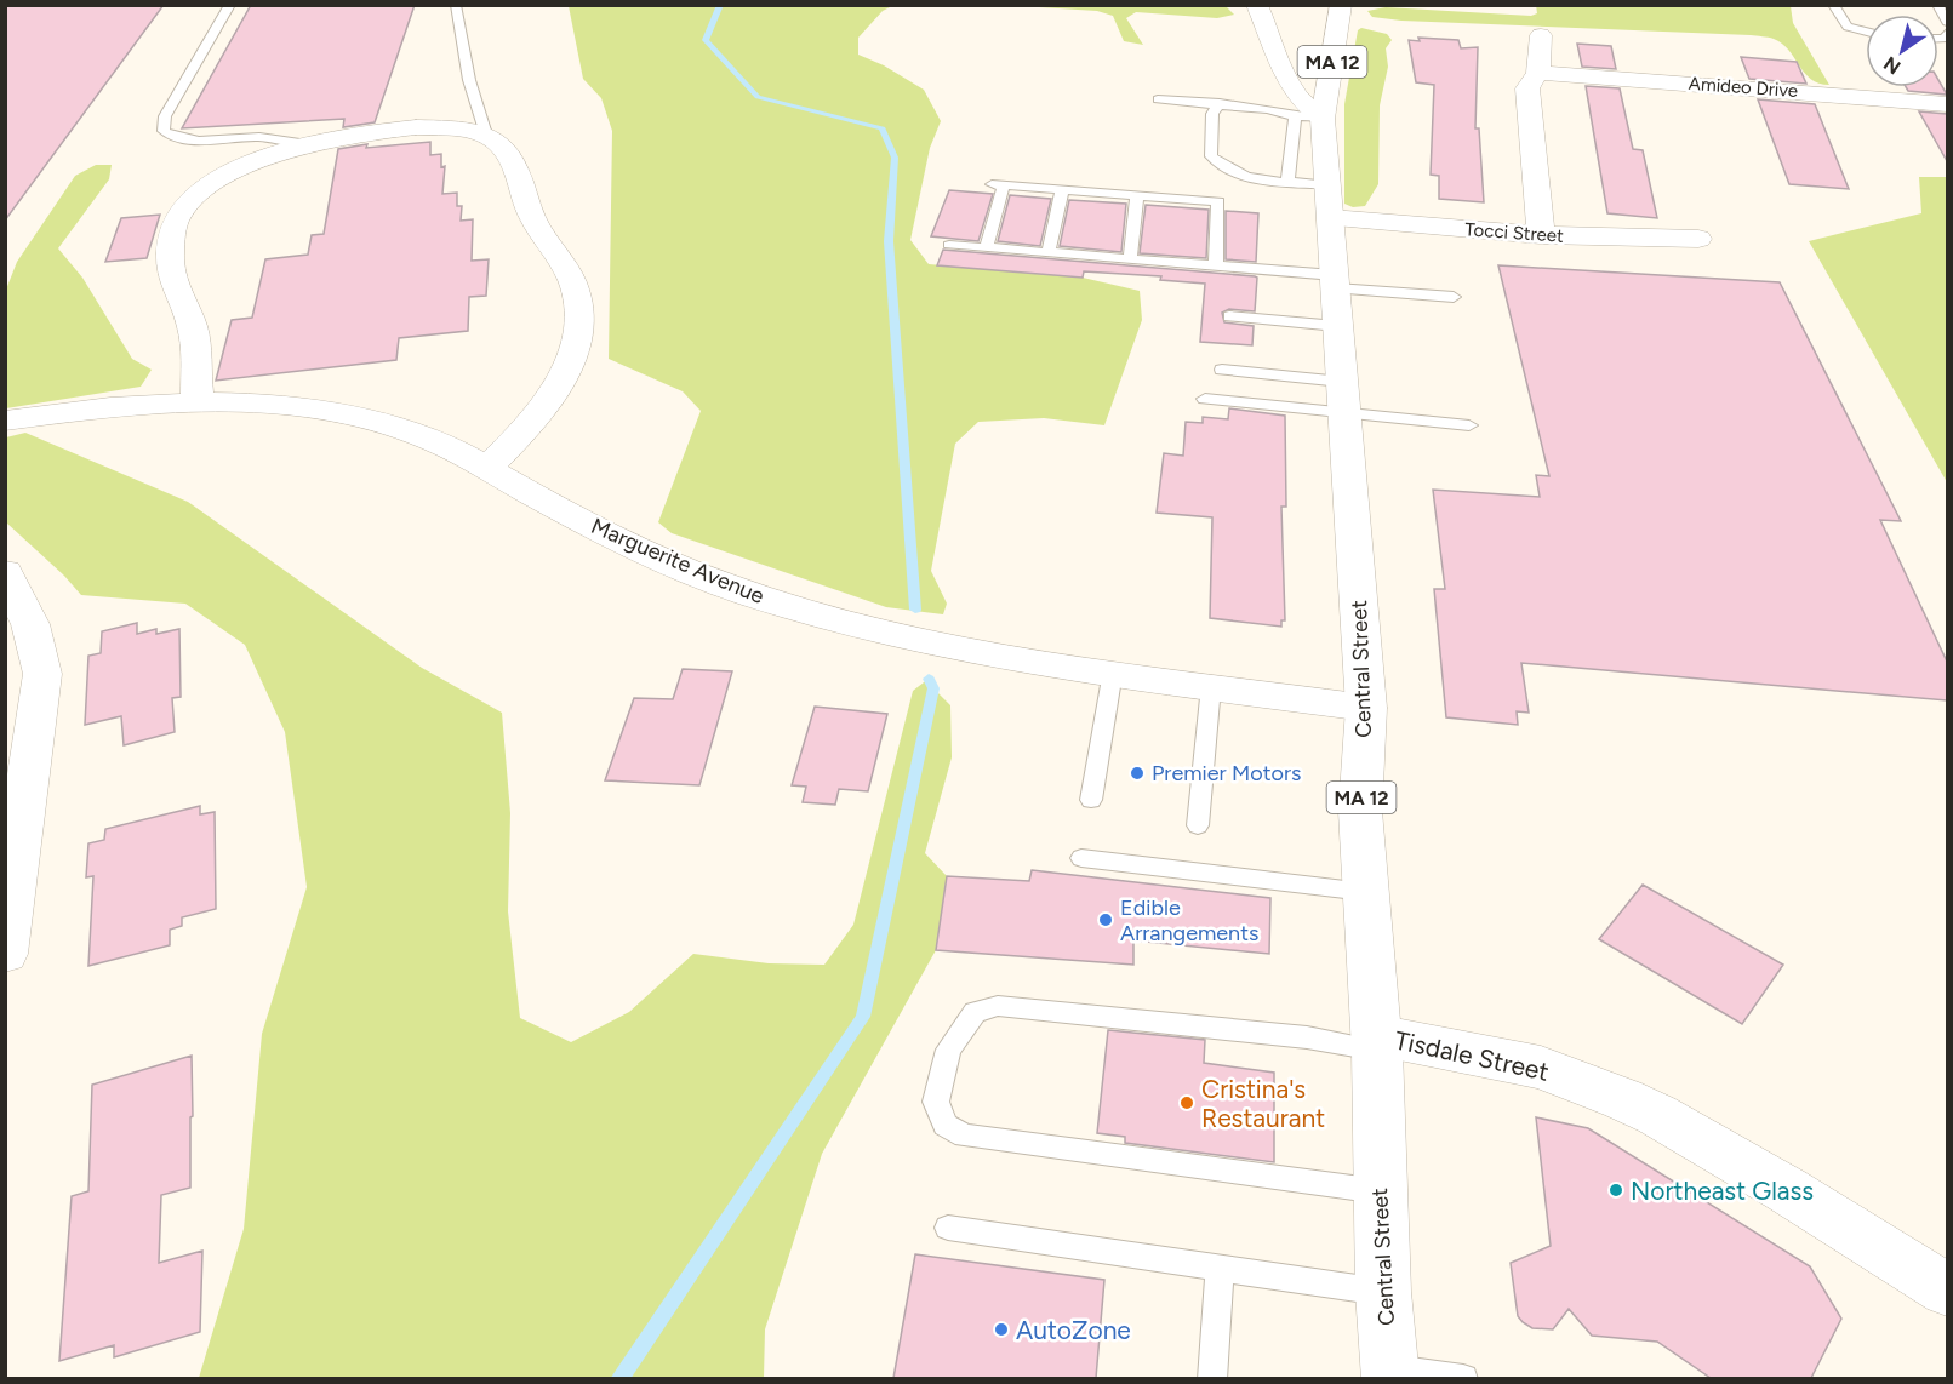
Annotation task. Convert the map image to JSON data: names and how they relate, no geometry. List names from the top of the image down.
{
  "streets": {
    "street": [
      "MA 12",
      "Amideo Drive",
      "Tocci Street",
      "Marguerite Avenue",
      "Central Street",
      "Tisdale Street"
    ]
  },
  "crossings": [
    ["Tocci Street", "Central Street"],
    ["Marguerite Avenue", "Central Street"],
    ["Central Street", "Tisdale Street"]
  ],
  "places": [
    "Premier Motors",
    "Edible Arrangements",
    "Cristina's Restaurant",
    "Northeast Glass",
    "AutoZone"
  ],
  "north": "bottom left"
}
